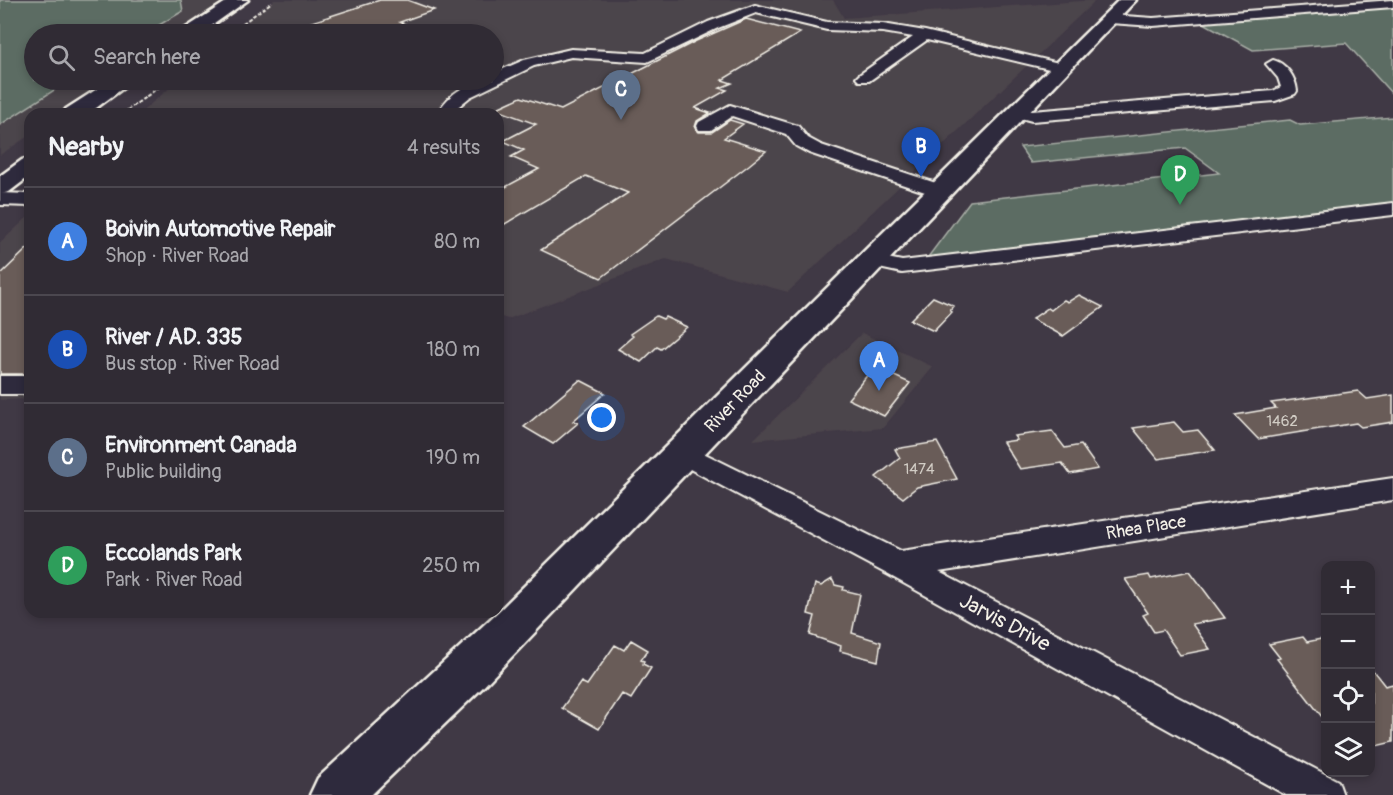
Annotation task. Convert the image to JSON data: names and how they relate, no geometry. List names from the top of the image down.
{
  "streets": {
    "main road": ["River Road"],
    "street": ["Rhea Place", "Jarvis Drive"]
  },
  "crossings": [
    ["River Road", "Jarvis Drive"],
    ["Rhea Place", "Jarvis Drive"]
  ],
  "house_numbers": ["1462", "1474"],
  "page": {
    "search": "Search here",
    "pins": [
      "C",
      "B",
      "D",
      "A"
    ],
    "heading": ["Nearby", "4 results"],
    "list": [
      {
        "mark": "A",
        "name": "Boivin Automotive Repair",
        "note": "Shop · River Road",
        "value": "80 m"
      },
      {
        "mark": "B",
        "name": "River / AD. 335",
        "note": "Bus stop · River Road",
        "value": "180 m"
      },
      {
        "mark": "C",
        "name": "Environment Canada",
        "note": "Public building",
        "value": "190 m"
      },
      {
        "mark": "D",
        "name": "Eccolands Park",
        "note": "Park · River Road",
        "value": "250 m"
      }
    ],
    "map_buttons": ["+", "−"]
  }
}
